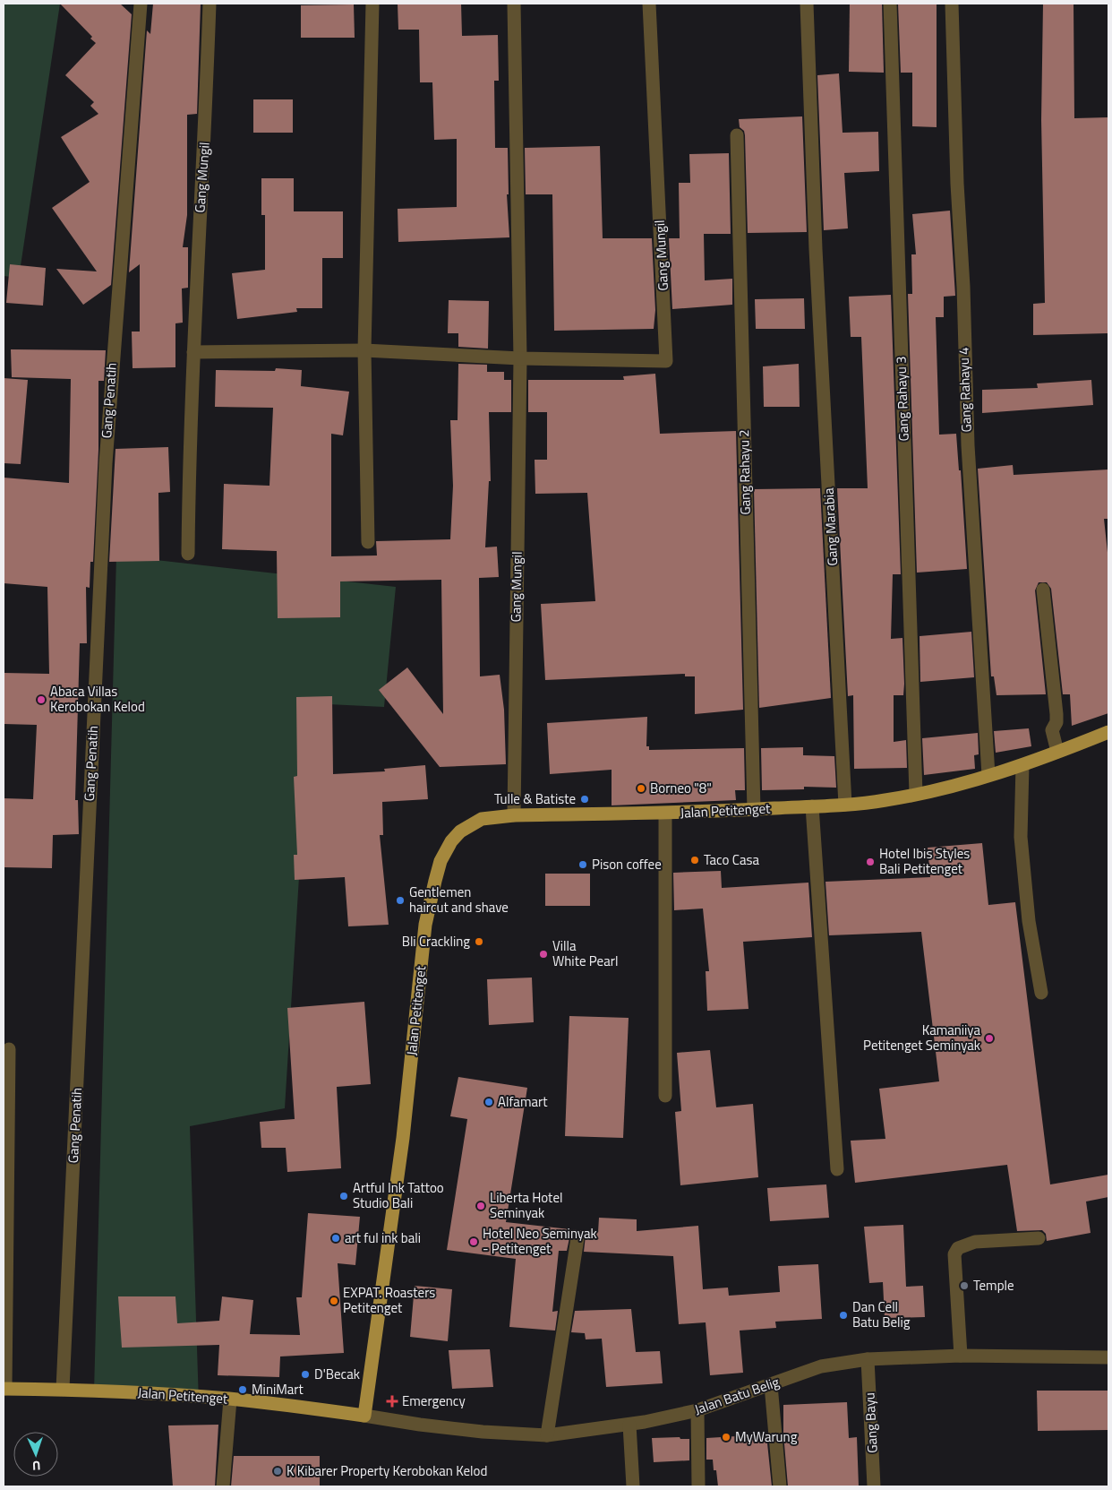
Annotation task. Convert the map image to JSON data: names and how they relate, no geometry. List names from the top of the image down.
{
  "streets": {
    "main road": ["Jalan Petitenget"],
    "street": [
      "Gang Mungil",
      "Gang Rahayu 4",
      "Gang Rahayu 3",
      "Gang Penatih",
      "Gang Rahayu 2",
      "Gang Marabia",
      "Jalan Batu Belig",
      "Gang Bayu"
    ]
  },
  "crossings": [
    ["Gang Mungil", "Jalan Petitenget"],
    ["Gang Rahayu 4", "Jalan Petitenget"],
    ["Gang Rahayu 3", "Jalan Petitenget"],
    ["Gang Penatih", "Jalan Petitenget"],
    ["Gang Rahayu 2", "Jalan Petitenget"],
    ["Gang Marabia", "Jalan Petitenget"],
    ["Jalan Petitenget", "Jalan Batu Belig"],
    ["Jalan Batu Belig", "Gang Bayu"]
  ],
  "places": {
    "other": [
      "Abaca Villas Kerobokan Kelod",
      "Borneo \"8\"",
      "Tulle & Batiste",
      "Taco Casa",
      "Hotel Ibis Styles Bali Petitenget",
      "Pison coffee",
      "Gentlemen haircut and shave",
      "Bli Crackling",
      "Villa White Pearl",
      "Kamaniiya Petitenget Seminyak",
      "Alfamart",
      "Artful Ink Tattoo Studio Bali",
      "Liberta Hotel Seminyak",
      "art ful ink bali",
      "Hotel Neo Seminyak - Petitenget",
      "Temple",
      "EXPAT. Roasters Petitenget",
      "Dan Cell Batu Belig",
      "D'Becak",
      "MiniMart",
      "MyWarung",
      "K Kibarer Property Kerobokan Kelod"
    ],
    "health": ["Emergency"]
  },
  "north": "bottom"
}
